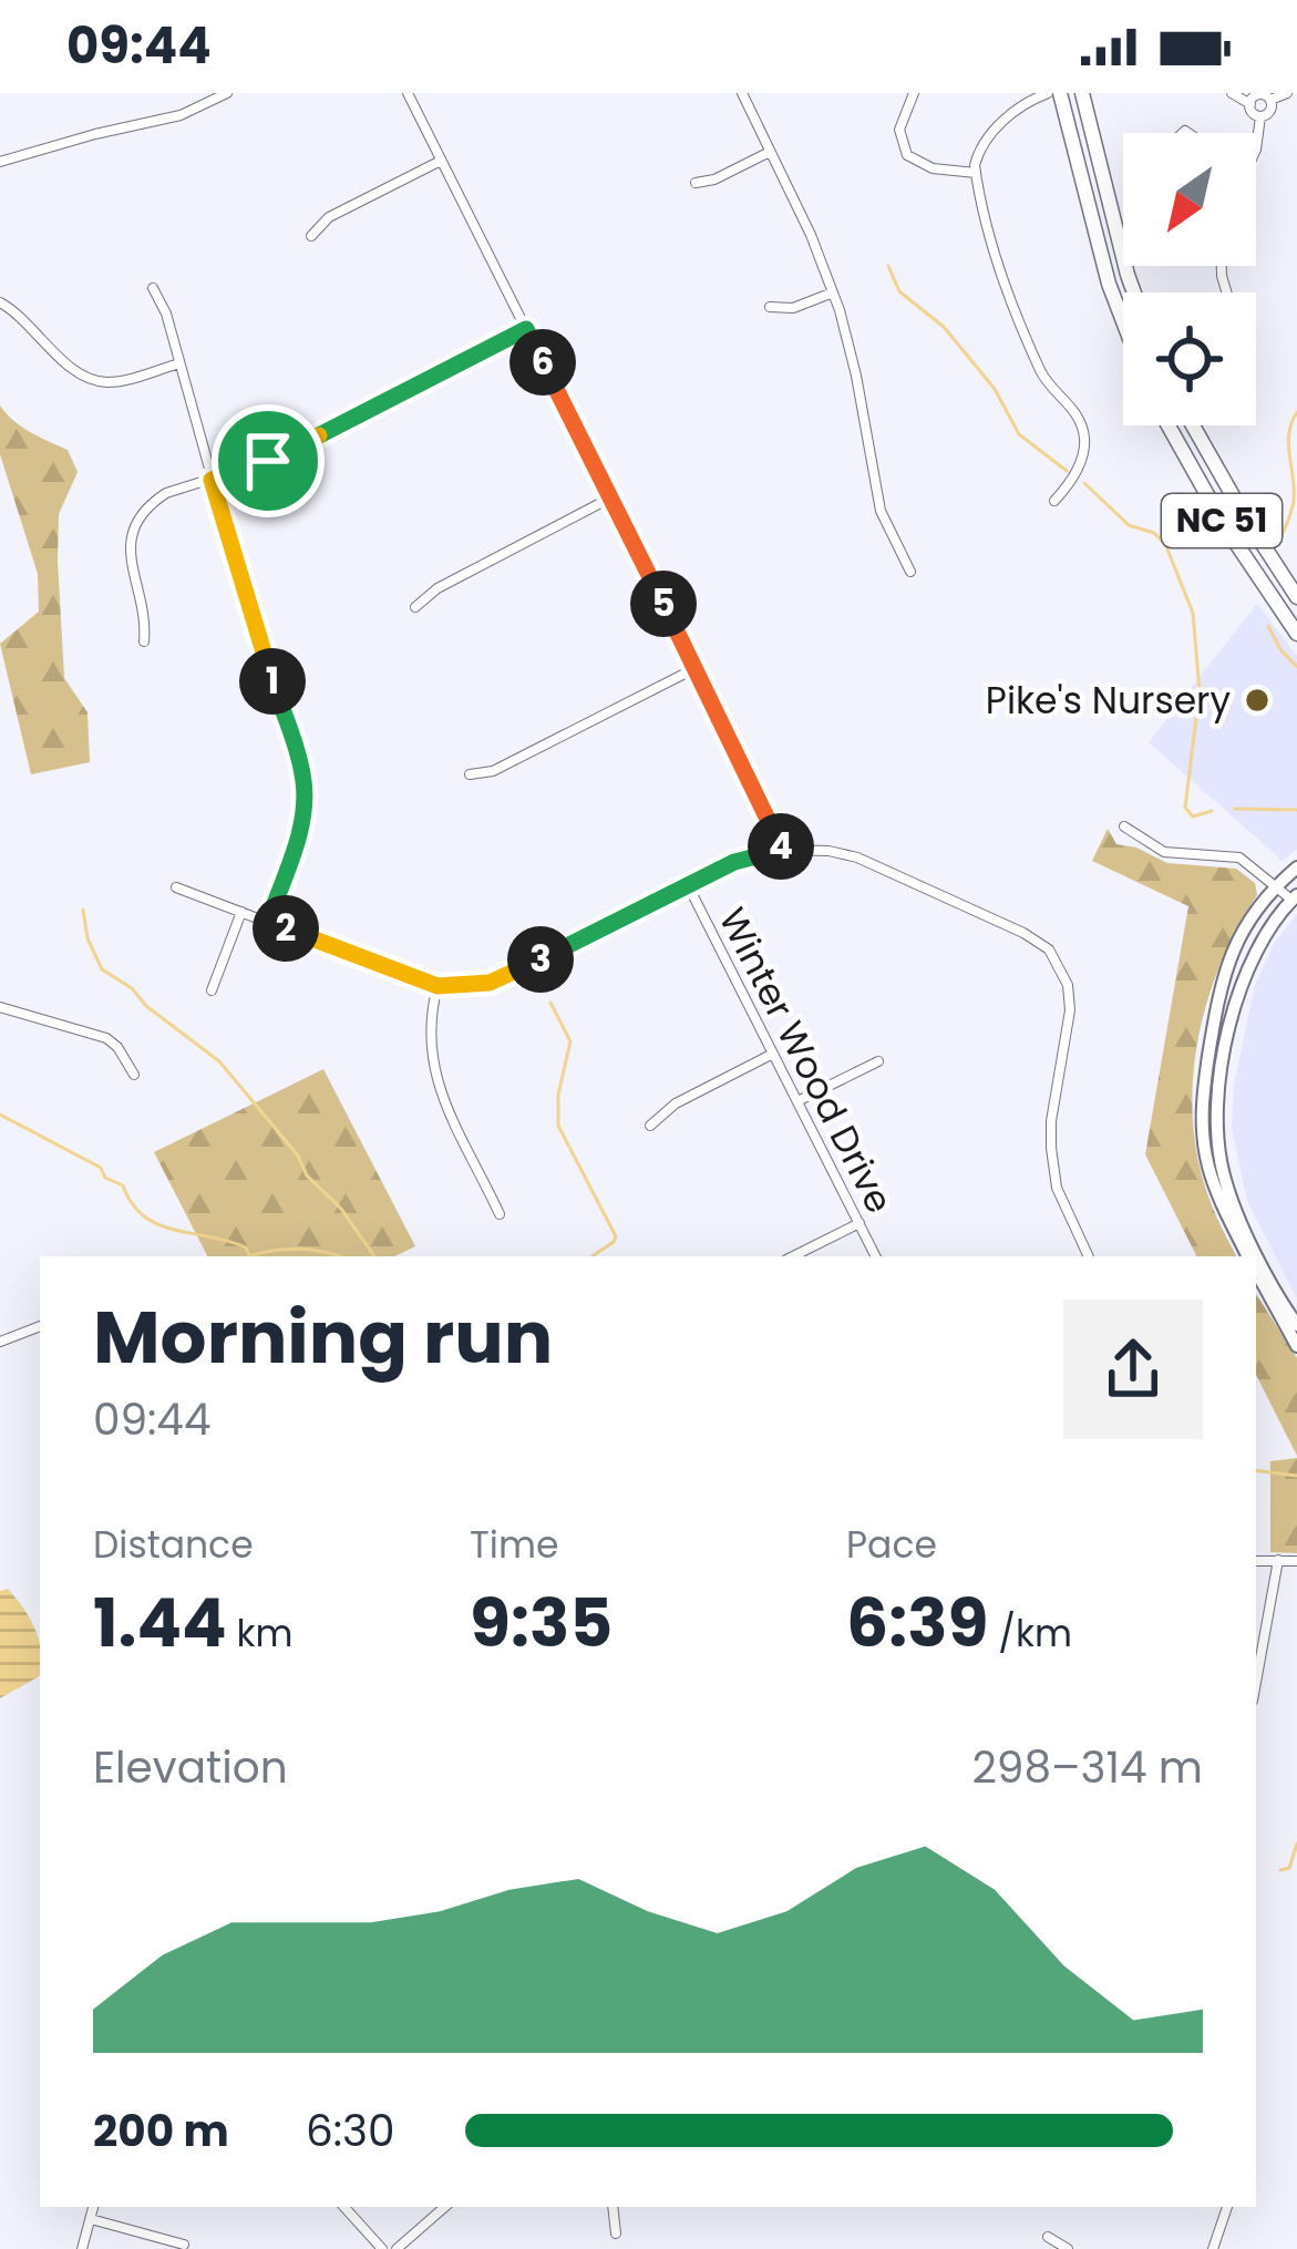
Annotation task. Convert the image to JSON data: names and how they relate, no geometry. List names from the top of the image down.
{
  "streets": {
    "main road": ["NC 51"],
    "street": ["Winter Wood Drive"]
  },
  "places": ["Pike's Nursery"],
  "north": "bottom left",
  "page": {
    "status": "09:44",
    "pins": [
      "6",
      "5",
      "1",
      "4",
      "2",
      "3"
    ],
    "heading": ["Morning run", "09:44"],
    "stats": [
      ["Distance", "1.44 km"],
      ["Time", "9:35"],
      ["Pace", "6:39 /km"]
    ],
    "chart": ["Elevation", "298–314 m"],
    "list": [
      {
        "name": "200 m",
        "note": "6:30"
      }
    ]
  }
}
